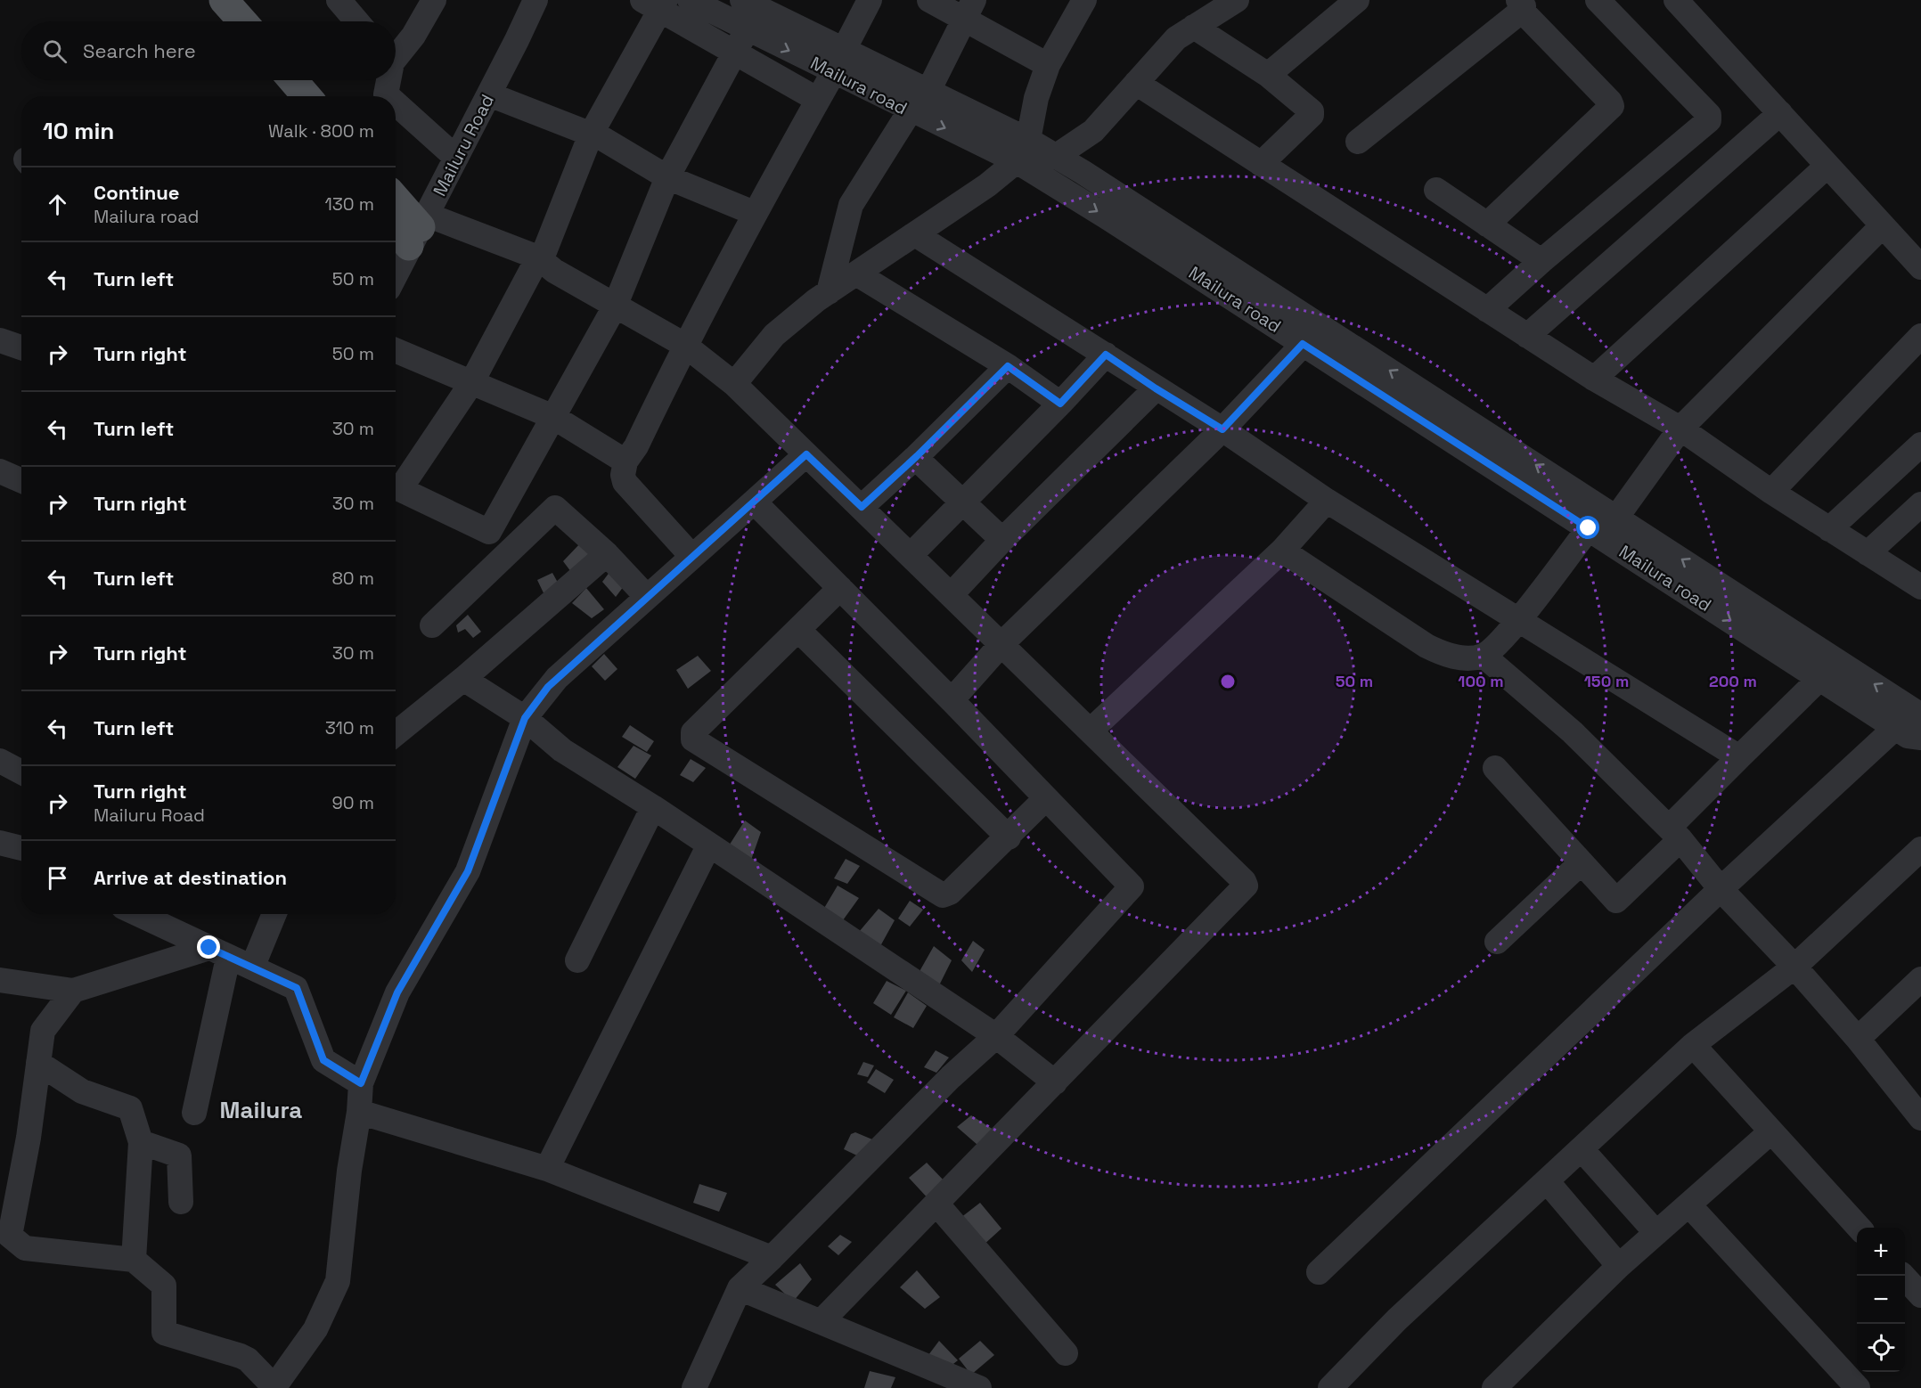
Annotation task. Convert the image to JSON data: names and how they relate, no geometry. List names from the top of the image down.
{
  "streets": {
    "street": ["Mailura road", "Mailuru Road"]
  },
  "districts": ["Mailura"],
  "page": {
    "search": "Search here",
    "heading": ["10 min", "Walk · 800 m"],
    "list": [
      ["Continue", "Mailura road", "130 m"],
      ["Turn left", "50 m"],
      ["Turn right", "50 m"],
      ["Turn left", "30 m"],
      ["Turn right", "30 m"],
      ["Turn left", "80 m"],
      ["Turn right", "30 m"],
      ["Turn left", "310 m"],
      ["Turn right", "Mailuru Road", "90 m"],
      "Arrive at destination"
    ],
    "map_buttons": ["+", "−"]
  },
  "rings": [
    "50 m",
    "100 m",
    "150 m",
    "200 m"
  ]
}
